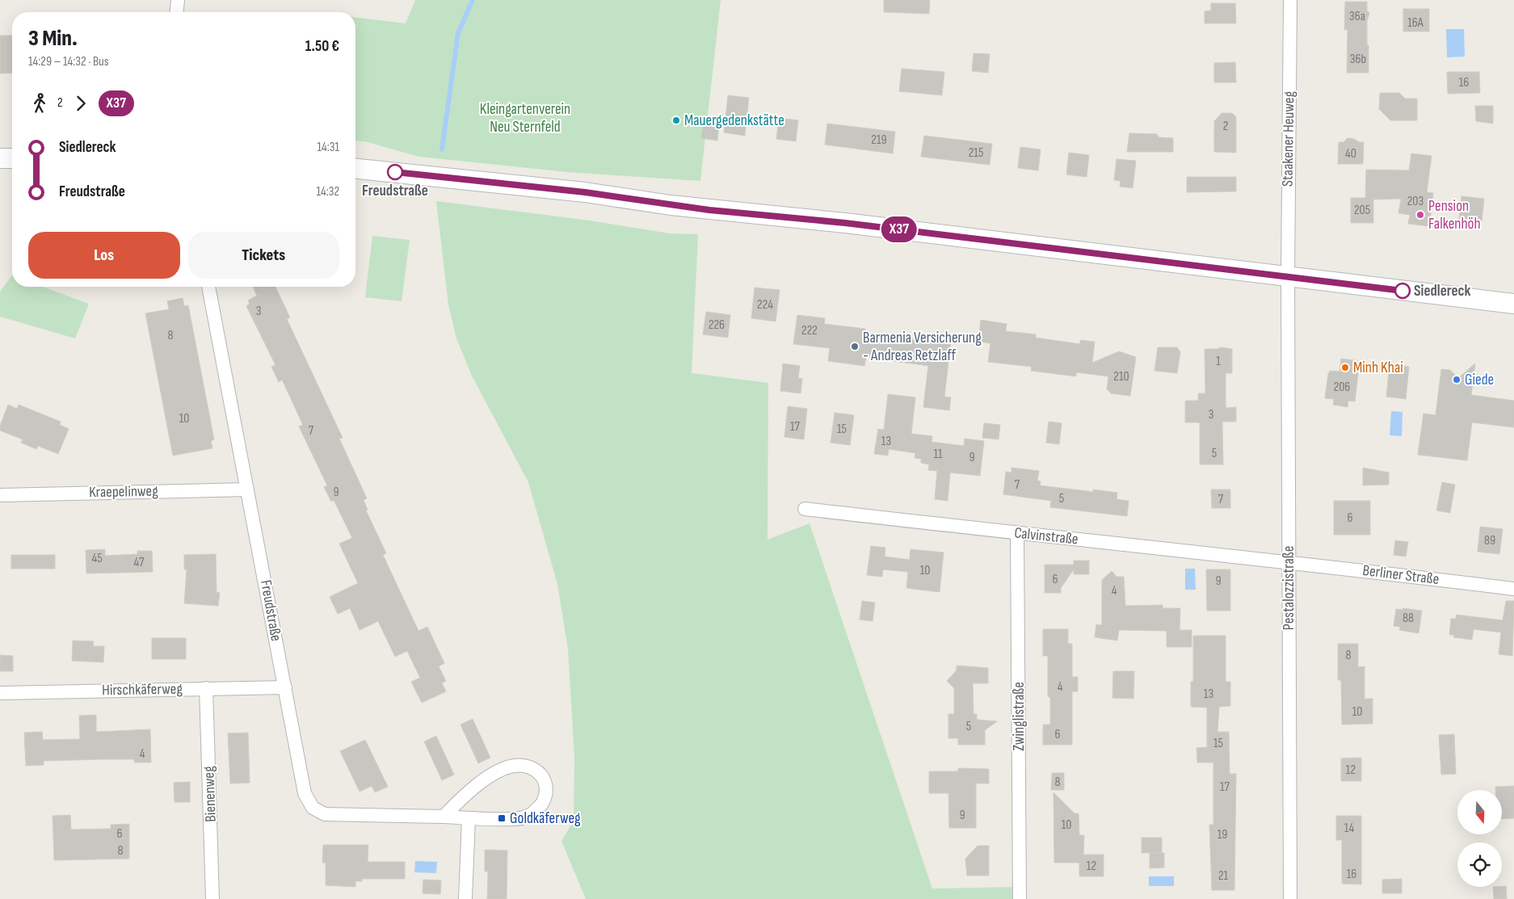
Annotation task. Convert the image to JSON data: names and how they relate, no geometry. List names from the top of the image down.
{
  "streets": {
    "street": [
      "Staakener Heuweg",
      "Kraepelinweg",
      "Calvinstraße",
      "Berliner Straße",
      "Pestalozzistraße",
      "Freudstraße",
      "Hirschkäferweg",
      "Zwinglistraße",
      "Bienenweg"
    ]
  },
  "crossings": [
    ["Staakener Heuweg", "Pestalozzistraße"],
    ["Kraepelinweg", "Freudstraße"],
    ["Calvinstraße", "Berliner Straße"],
    ["Calvinstraße", "Pestalozzistraße"],
    ["Calvinstraße", "Zwinglistraße"],
    ["Berliner Straße", "Pestalozzistraße"],
    ["Freudstraße", "Hirschkäferweg"],
    ["Hirschkäferweg", "Bienenweg"]
  ],
  "parks": ["Kleingartenverein Neu Sternfeld"],
  "places": {
    "other": [
      "Mauergedenkstätte",
      "Freudstraße",
      "Pension Falkenhöh",
      "Siedlereck",
      "Barmenia Versicherung - Andreas Retzlaff",
      "Minh Khai",
      "Giede"
    ],
    "transit": ["Goldkäferweg"]
  },
  "lines": ["bus line X37"],
  "house_numbers": [
    "36a",
    "16A",
    "36b",
    "16",
    "2",
    "219",
    "215",
    "40",
    "203",
    "205",
    "224",
    "3",
    "226",
    "222",
    "8",
    "1",
    "210",
    "206",
    "3",
    "10",
    "17",
    "15",
    "7",
    "13",
    "5",
    "11",
    "9",
    "7",
    "9",
    "5",
    "7",
    "6",
    "89",
    "45",
    "47",
    "10",
    "6",
    "9",
    "4",
    "88",
    "8",
    "4",
    "13",
    "10",
    "5",
    "6",
    "15",
    "4",
    "12",
    "8",
    "17",
    "9",
    "10",
    "14",
    "6",
    "19",
    "8",
    "12",
    "16",
    "21"
  ],
  "north": "bottom",
  "page": {
    "on_map": "X37",
    "heading": ["3 Min.", "14:29 – 14:32 · Bus", "1.50 €"],
    "legs": ["2", "X37"],
    "list": [
      {
        "name": "Siedlereck",
        "value": "14:31"
      },
      {
        "name": "Freudstraße",
        "value": "14:32"
      }
    ],
    "buttons": ["Los", "Tickets"]
  }
}
